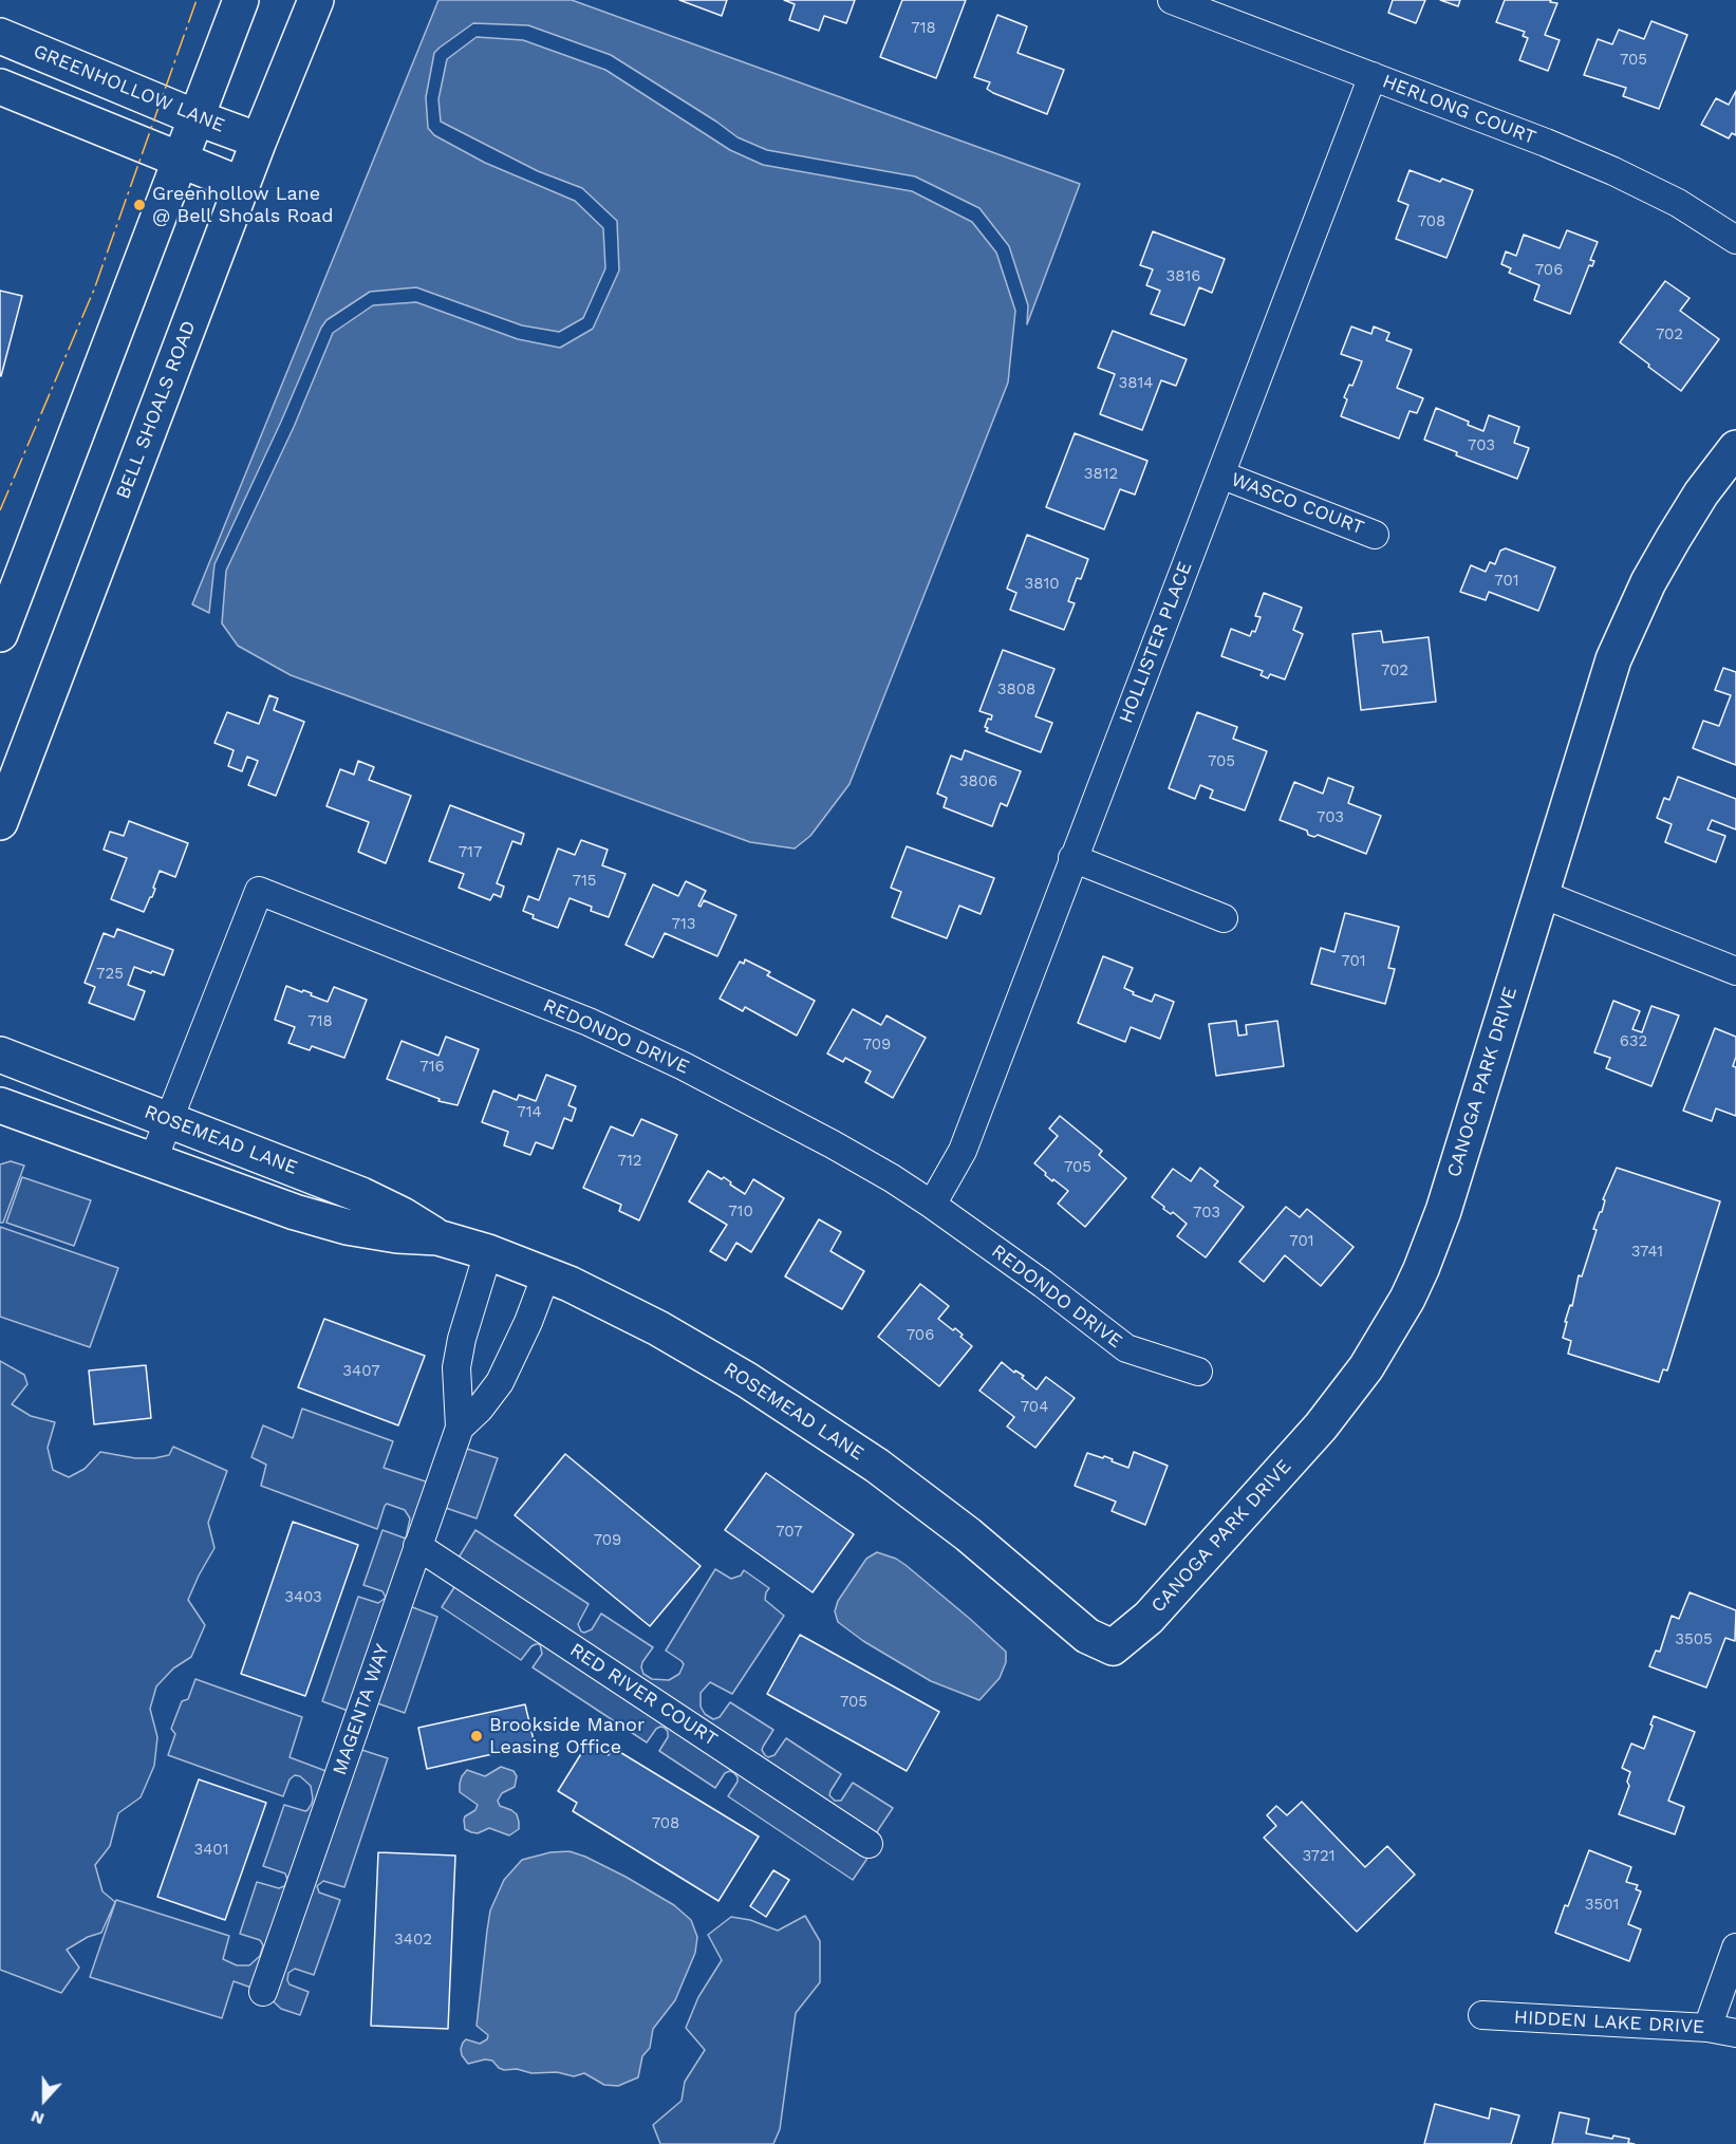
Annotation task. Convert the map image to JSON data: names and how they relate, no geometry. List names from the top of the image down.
{
  "streets": {
    "street": [
      "GREENHOLLOW LANE",
      "HERLONG COURT",
      "BELL SHOALS ROAD",
      "WASCO COURT",
      "HOLLISTER PLACE",
      "REDONDO DRIVE",
      "CANOGA PARK DRIVE",
      "ROSEMEAD LANE",
      "RED RIVER COURT",
      "MAGENTA WAY",
      "HIDDEN LAKE DRIVE"
    ]
  },
  "crossings": [
    ["GREENHOLLOW LANE", "BELL SHOALS ROAD"],
    ["HERLONG COURT", "HOLLISTER PLACE"],
    ["WASCO COURT", "HOLLISTER PLACE"],
    ["HOLLISTER PLACE", "REDONDO DRIVE"],
    ["REDONDO DRIVE", "ROSEMEAD LANE"],
    ["CANOGA PARK DRIVE", "ROSEMEAD LANE"],
    ["ROSEMEAD LANE", "MAGENTA WAY"],
    ["RED RIVER COURT", "MAGENTA WAY"]
  ],
  "places": ["Greenhollow Lane @ Bell Shoals Road", "Brookside Manor Leasing Office"],
  "house_numbers": [
    "718",
    "705",
    "708",
    "706",
    "3816",
    "702",
    "3814",
    "703",
    "3812",
    "701",
    "3810",
    "702",
    "3808",
    "705",
    "3806",
    "703",
    "717",
    "715",
    "713",
    "701",
    "725",
    "718",
    "632",
    "709",
    "716",
    "714",
    "712",
    "705",
    "710",
    "703",
    "701",
    "3741",
    "706",
    "3407",
    "704",
    "707",
    "709",
    "3403",
    "3505",
    "705",
    "708",
    "3401",
    "3721",
    "3501",
    "3402"
  ],
  "north": "bottom"
}
